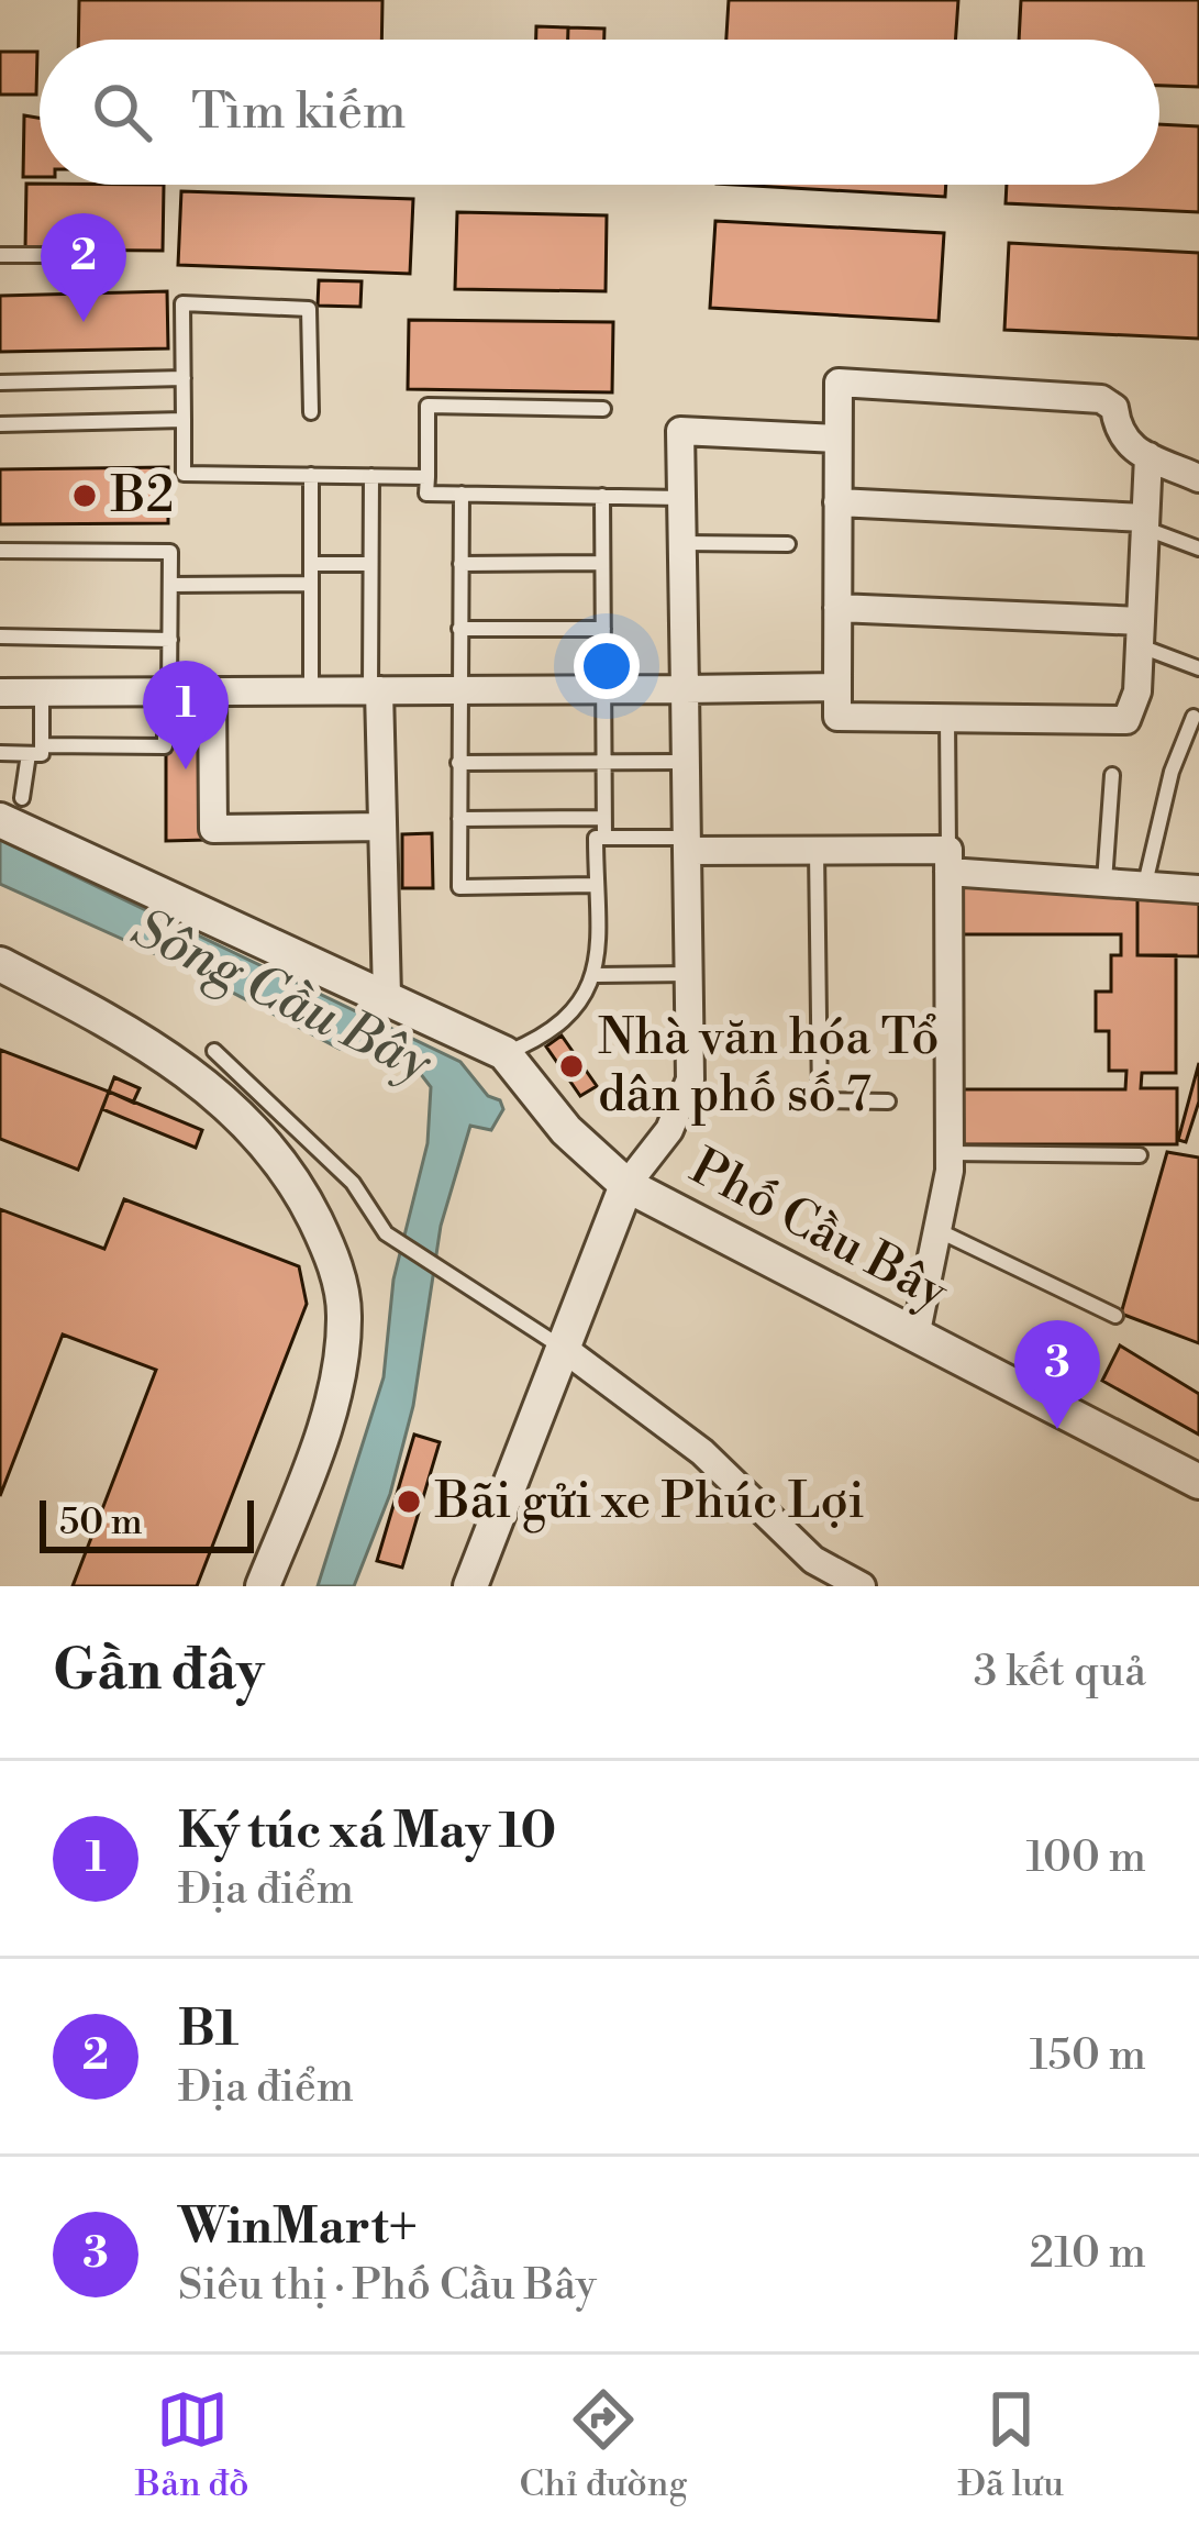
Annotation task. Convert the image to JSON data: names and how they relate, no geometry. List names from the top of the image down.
{
  "streets": {
    "street": ["Phố Cầu Bây"]
  },
  "water": ["Sông Cầu Bây"],
  "places": ["B2", "Nhà văn hóa Tổ dân phố số 7", "Bãi gửi xe Phúc Lợi"],
  "scale_bar": "50 m",
  "page": {
    "search": "Tìm kiếm",
    "pins": ["2", "1", "3"],
    "scale": "50 m",
    "heading": ["Gần đây", "3 kết quả"],
    "list": [
      {
        "mark": "1",
        "name": "Ký túc xá May 10",
        "note": "Địa điểm",
        "value": "100 m"
      },
      {
        "mark": "2",
        "name": "B1",
        "note": "Địa điểm",
        "value": "150 m"
      },
      {
        "mark": "3",
        "name": "WinMart+",
        "note": "Siêu thị · Phố Cầu Bây",
        "value": "210 m"
      }
    ],
    "nav": ["Bản đồ", "Chỉ đường", "Đã lưu"]
  }
}
